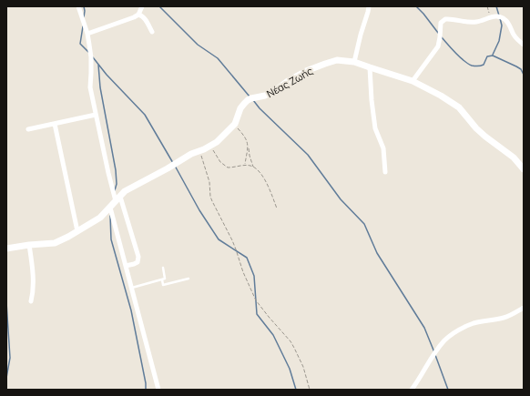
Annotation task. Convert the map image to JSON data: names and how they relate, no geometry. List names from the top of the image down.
{
  "streets": {
    "street": ["Νέας Ζωής"]
  }
}
